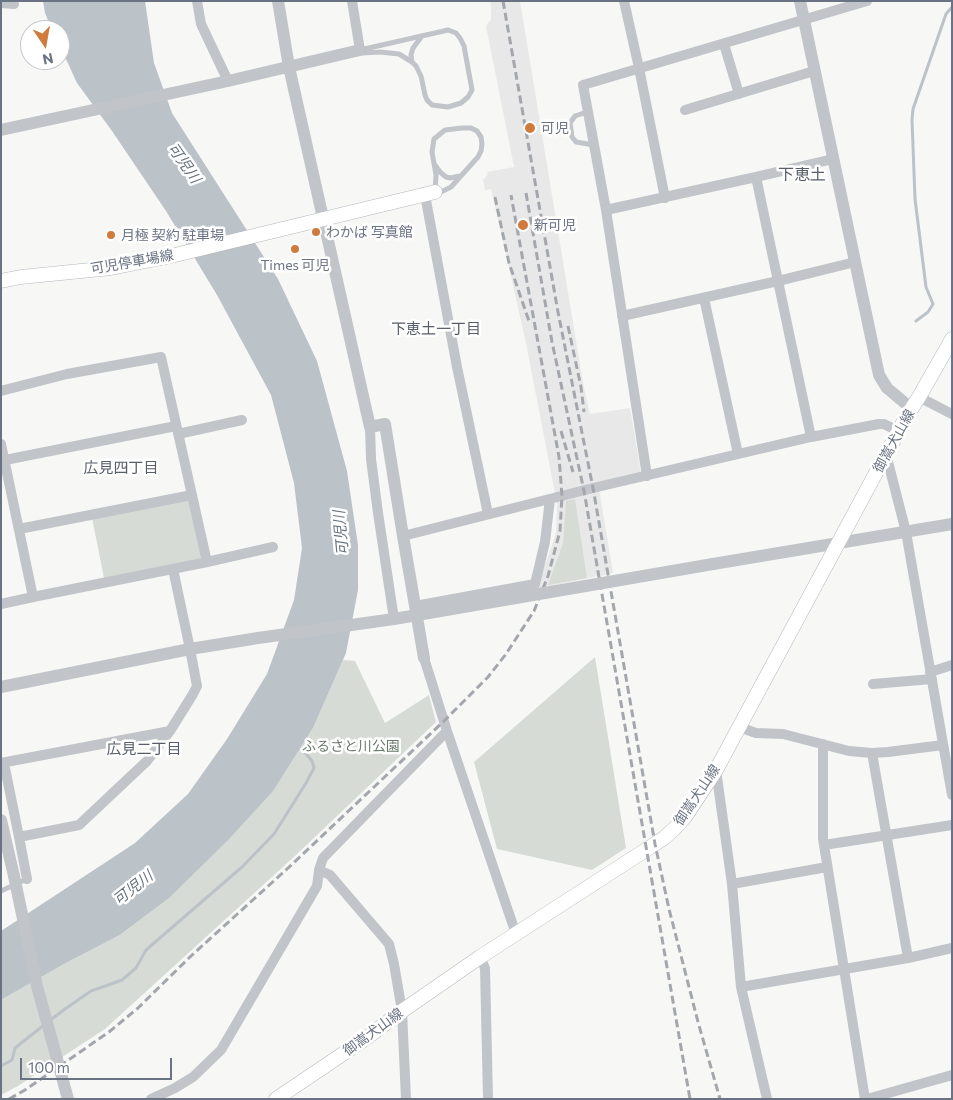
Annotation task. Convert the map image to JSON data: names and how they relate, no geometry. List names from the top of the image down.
{
  "streets": {
    "main road": ["可児停車場線", "御嵩犬山線"]
  },
  "districts": [
    "下恵土",
    "下恵土一丁目",
    "広見四丁目",
    "広見二丁目"
  ],
  "water": ["可児川"],
  "parks": ["ふるさと川公園"],
  "places": [
    "可児",
    "新可児",
    "わかば 写真館",
    "月極 契約 駐車場",
    "Times 可児"
  ],
  "scale_bar": "100 m",
  "north": "bottom"
}
